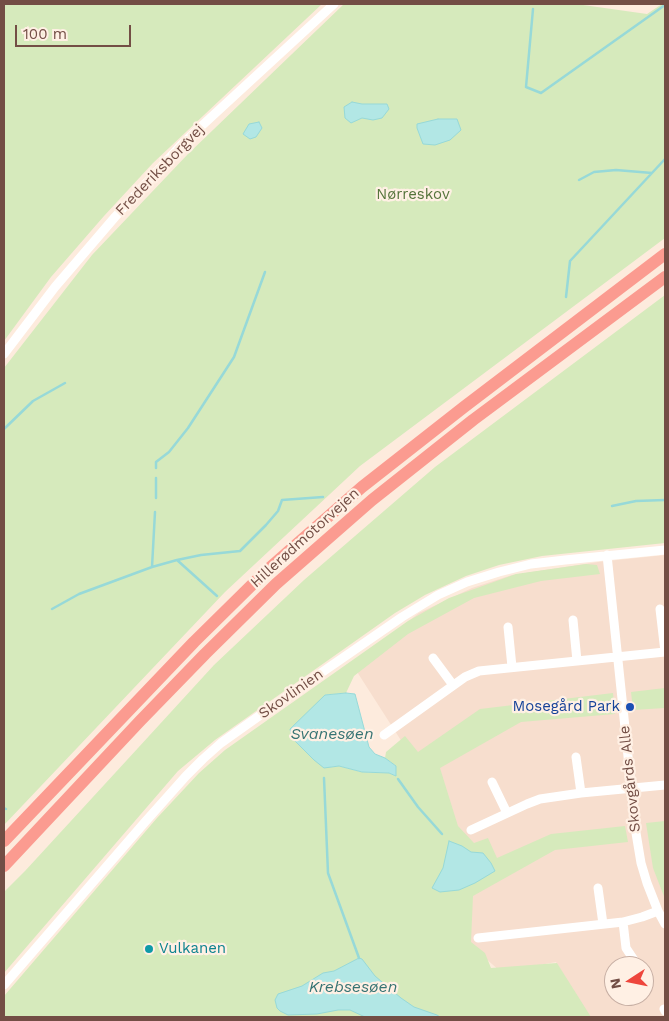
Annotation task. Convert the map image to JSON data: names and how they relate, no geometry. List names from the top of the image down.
{
  "streets": {
    "highway": ["Hillerødmotorvejen"],
    "street": ["Frederiksborgvej", "Skovlinien", "Skovgårds Alle"]
  },
  "crossings": [
    ["Skovlinien", "Skovgårds Alle"]
  ],
  "water": ["Svanesøen", "Krebsesøen"],
  "parks": ["Nørreskov"],
  "places": ["Mosegård Park", "Vulkanen"],
  "scale_bar": "100 m",
  "north": "left"
}
